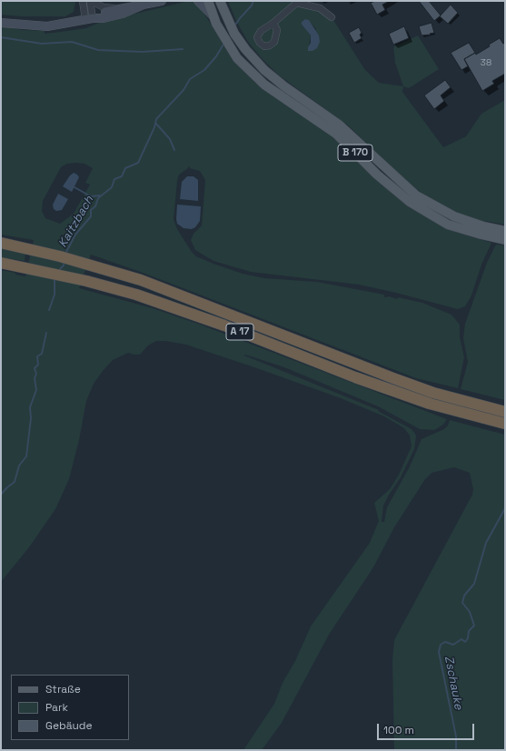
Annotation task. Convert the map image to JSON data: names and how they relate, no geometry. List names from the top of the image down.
{
  "streets": {
    "highway": ["A 17"],
    "main road": ["B 170"]
  },
  "water": ["Kaitzbach", "Zschauke"],
  "house_numbers": ["38"],
  "legend": ["Straße", "Park", "Gebäude"],
  "scale_bar": "100 m"
}
